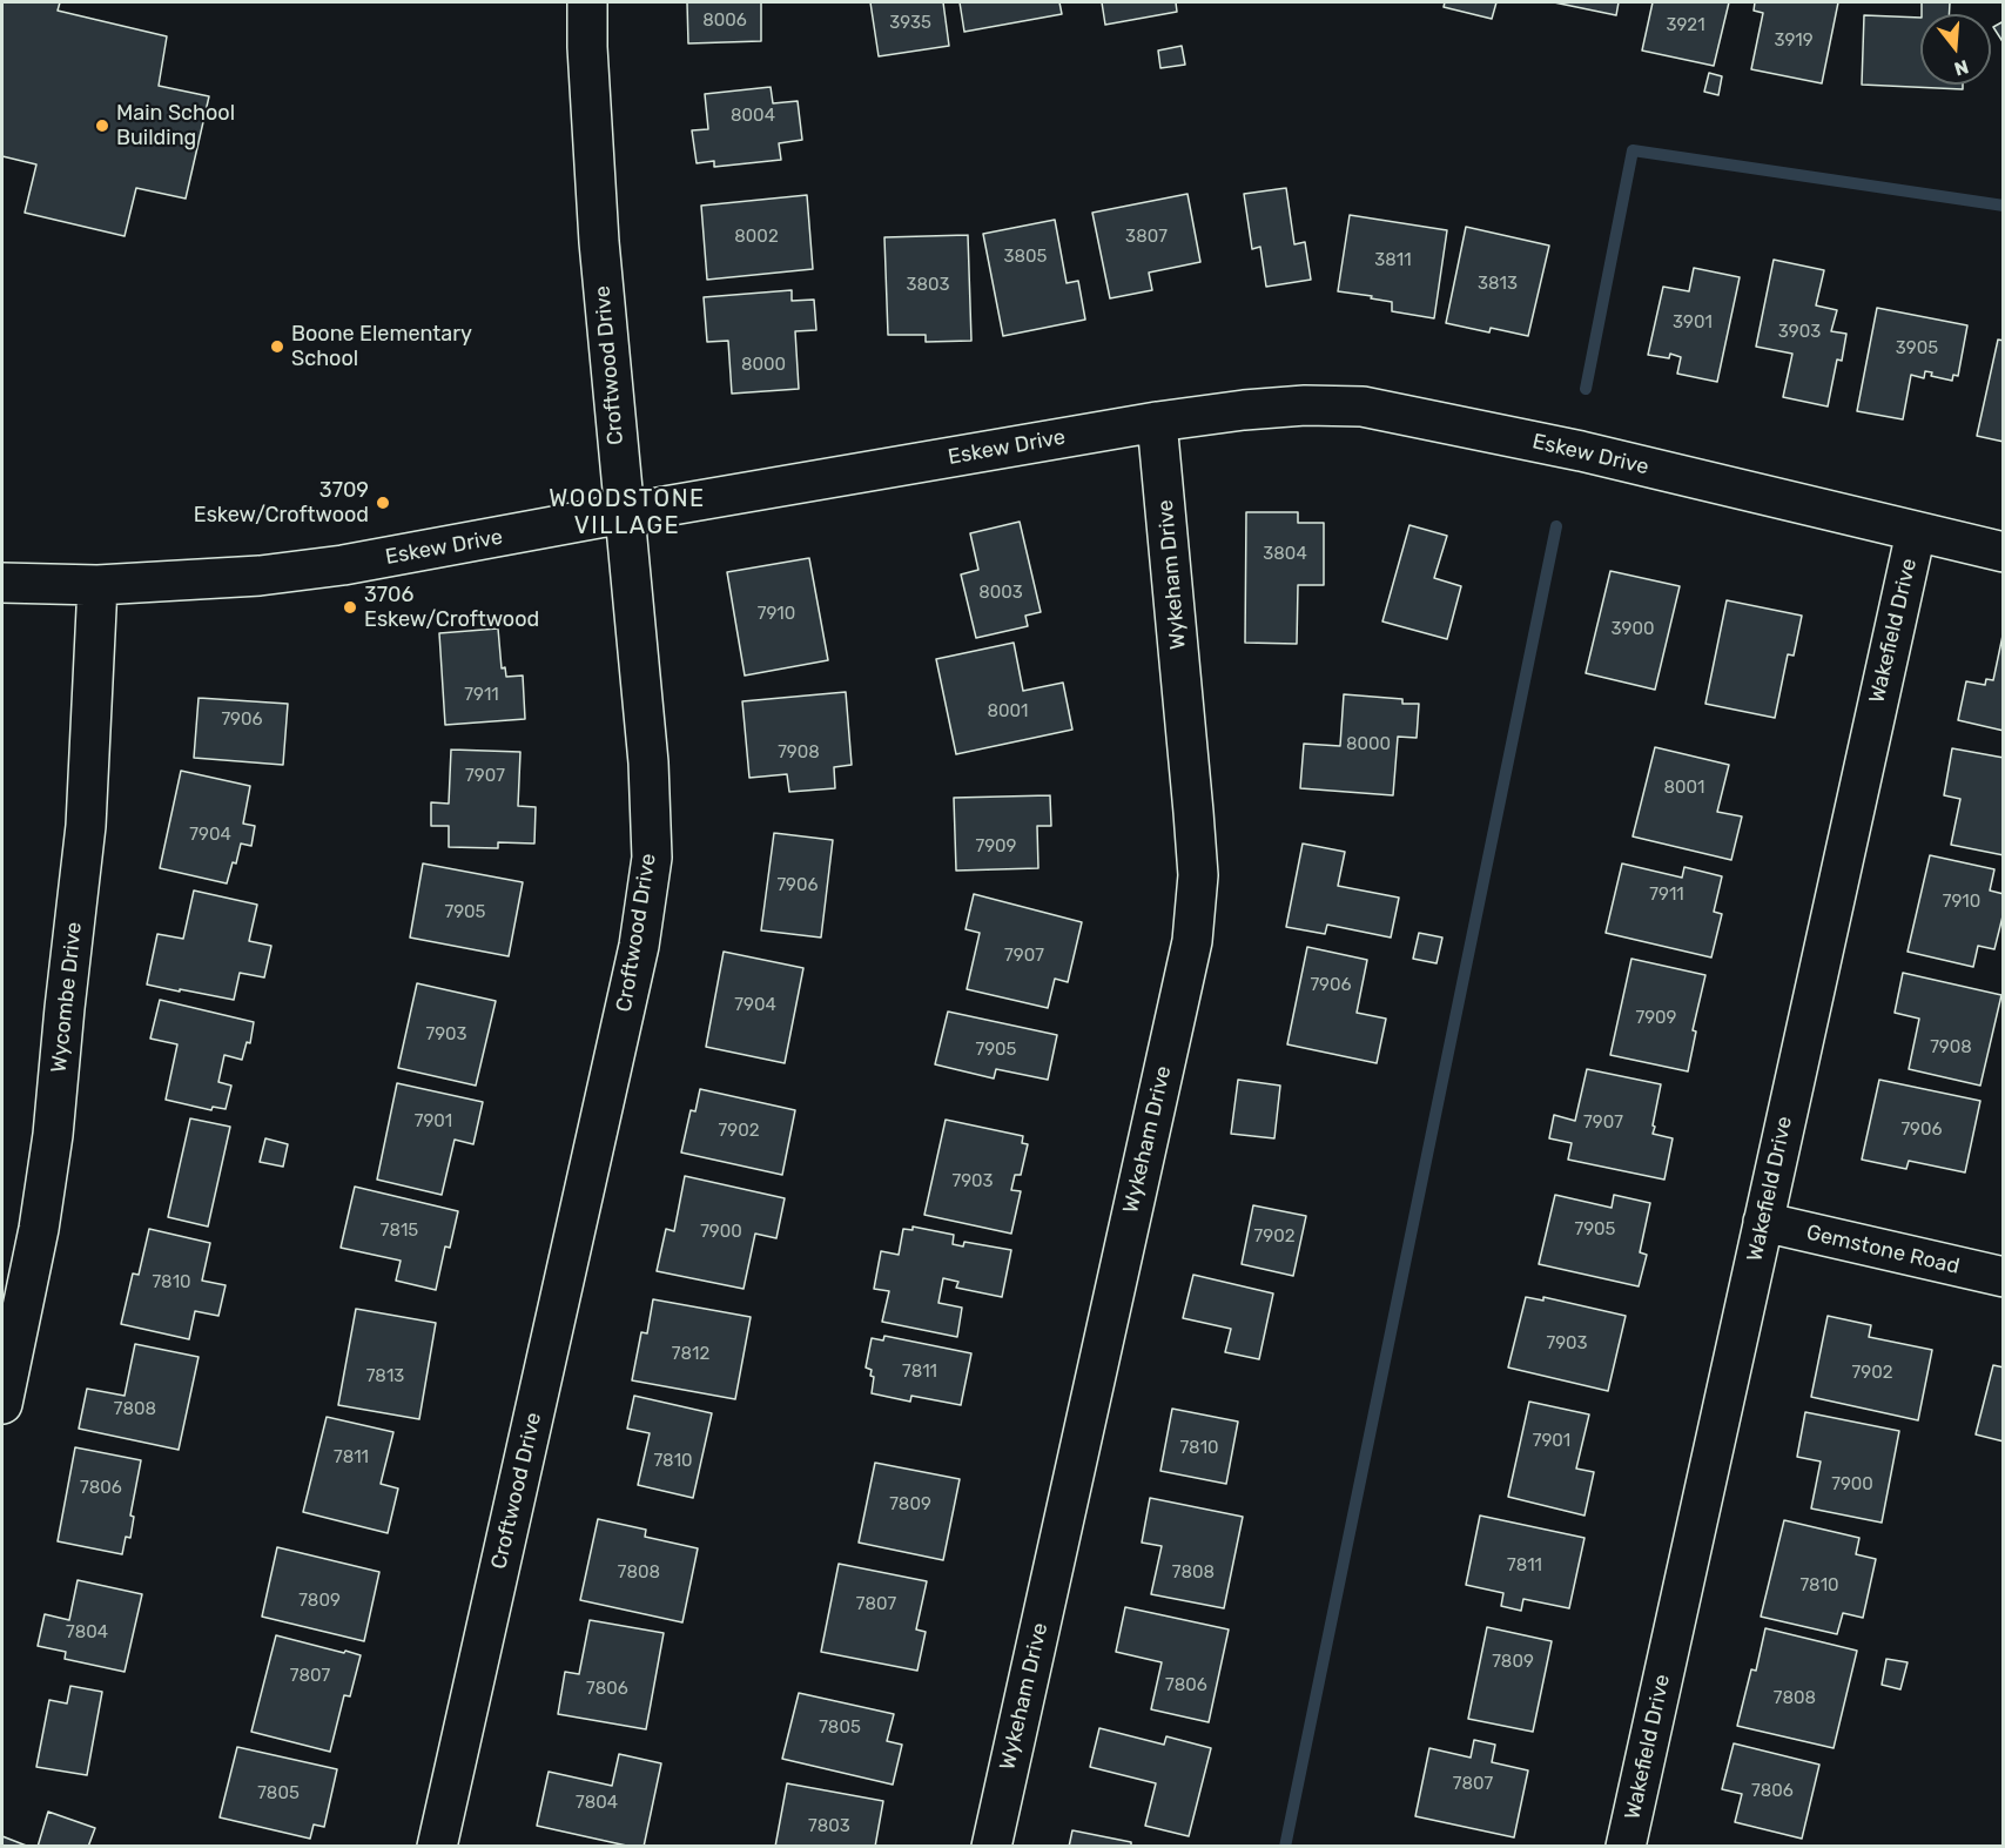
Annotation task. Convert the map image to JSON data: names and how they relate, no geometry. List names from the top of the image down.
{
  "streets": {
    "street": [
      "Croftwood Drive",
      "Eskew Drive",
      "Wykeham Drive",
      "Wakefield Drive",
      "Wycombe Drive",
      "Gemstone Road"
    ]
  },
  "crossings": [
    ["Croftwood Drive", "Eskew Drive"],
    ["Eskew Drive", "Wykeham Drive"],
    ["Eskew Drive", "Wakefield Drive"],
    ["Eskew Drive", "Wycombe Drive"],
    ["Wakefield Drive", "Gemstone Road"]
  ],
  "districts": ["WOODSTONE VILLAGE"],
  "places": [
    "Main School Building",
    "Boone Elementary School",
    "3709 Eskew/Croftwood",
    "3706 Eskew/Croftwood"
  ],
  "house_numbers": [
    "8006",
    "3935",
    "3921",
    "3919",
    "8004",
    "8002",
    "3807",
    "3805",
    "3811",
    "3813",
    "3803",
    "3901",
    "3903",
    "3905",
    "8000",
    "3804",
    "8003",
    "7910",
    "3900",
    "7911",
    "8001",
    "7906",
    "8000",
    "7908",
    "7907",
    "8001",
    "7904",
    "7909",
    "7906",
    "7911",
    "7910",
    "7905",
    "7907",
    "7906",
    "7904",
    "7909",
    "7903",
    "7908",
    "7905",
    "7901",
    "7907",
    "7906",
    "7902",
    "7903",
    "7905",
    "7815",
    "7900",
    "7902",
    "7810",
    "7903",
    "7812",
    "7811",
    "7902",
    "7813",
    "7808",
    "7901",
    "7810",
    "7811",
    "7810",
    "7900",
    "7806",
    "7809",
    "7811",
    "7808",
    "7808",
    "7810",
    "7809",
    "7807",
    "7804",
    "7809",
    "7807",
    "7806",
    "7806",
    "7808",
    "7805",
    "7807",
    "7806",
    "7805",
    "7804",
    "7803"
  ],
  "north": "bottom"
}
